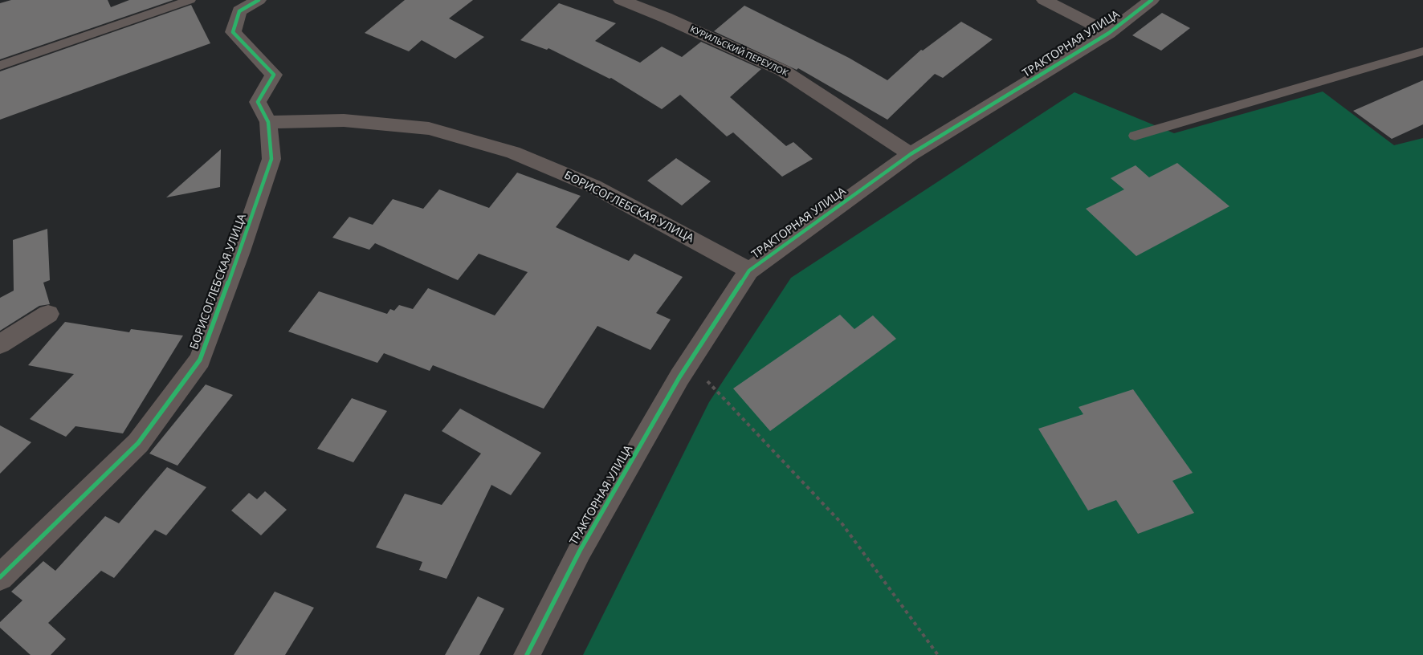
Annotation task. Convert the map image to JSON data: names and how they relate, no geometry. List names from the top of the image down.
{
  "streets": {
    "street": ["ТРАКТОРНАЯ УЛИЦА", "КУРИЛЬСКИЙ ПЕРЕУЛОК", "БОРИСОГЛЕБСКАЯ УЛИЦА"]
  },
  "crossings": [
    ["ТРАКТОРНАЯ УЛИЦА", "КУРИЛЬСКИЙ ПЕРЕУЛОК"],
    ["ТРАКТОРНАЯ УЛИЦА", "БОРИСОГЛЕБСКАЯ УЛИЦА"]
  ]
}
